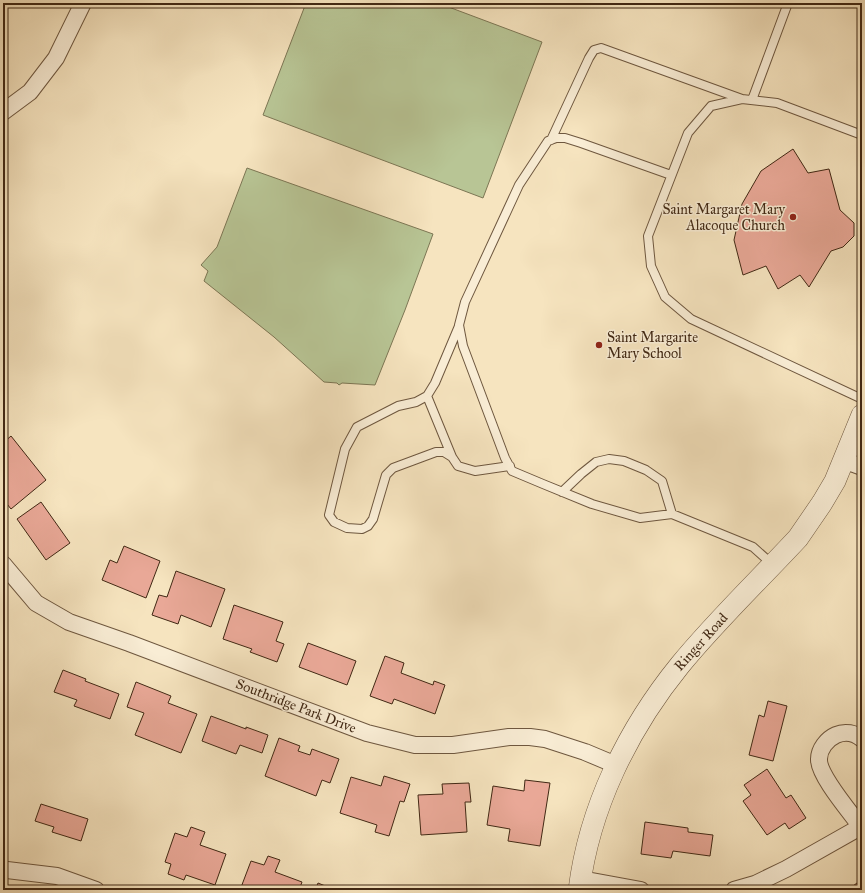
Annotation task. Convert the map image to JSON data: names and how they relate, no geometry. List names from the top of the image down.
{
  "streets": {
    "street": ["Ringer Road", "Southridge Park Drive"]
  },
  "crossings": [
    ["Ringer Road", "Southridge Park Drive"]
  ],
  "places": ["Saint Margaret Mary Alacoque Church", "Saint Margarite Mary School"]
}
